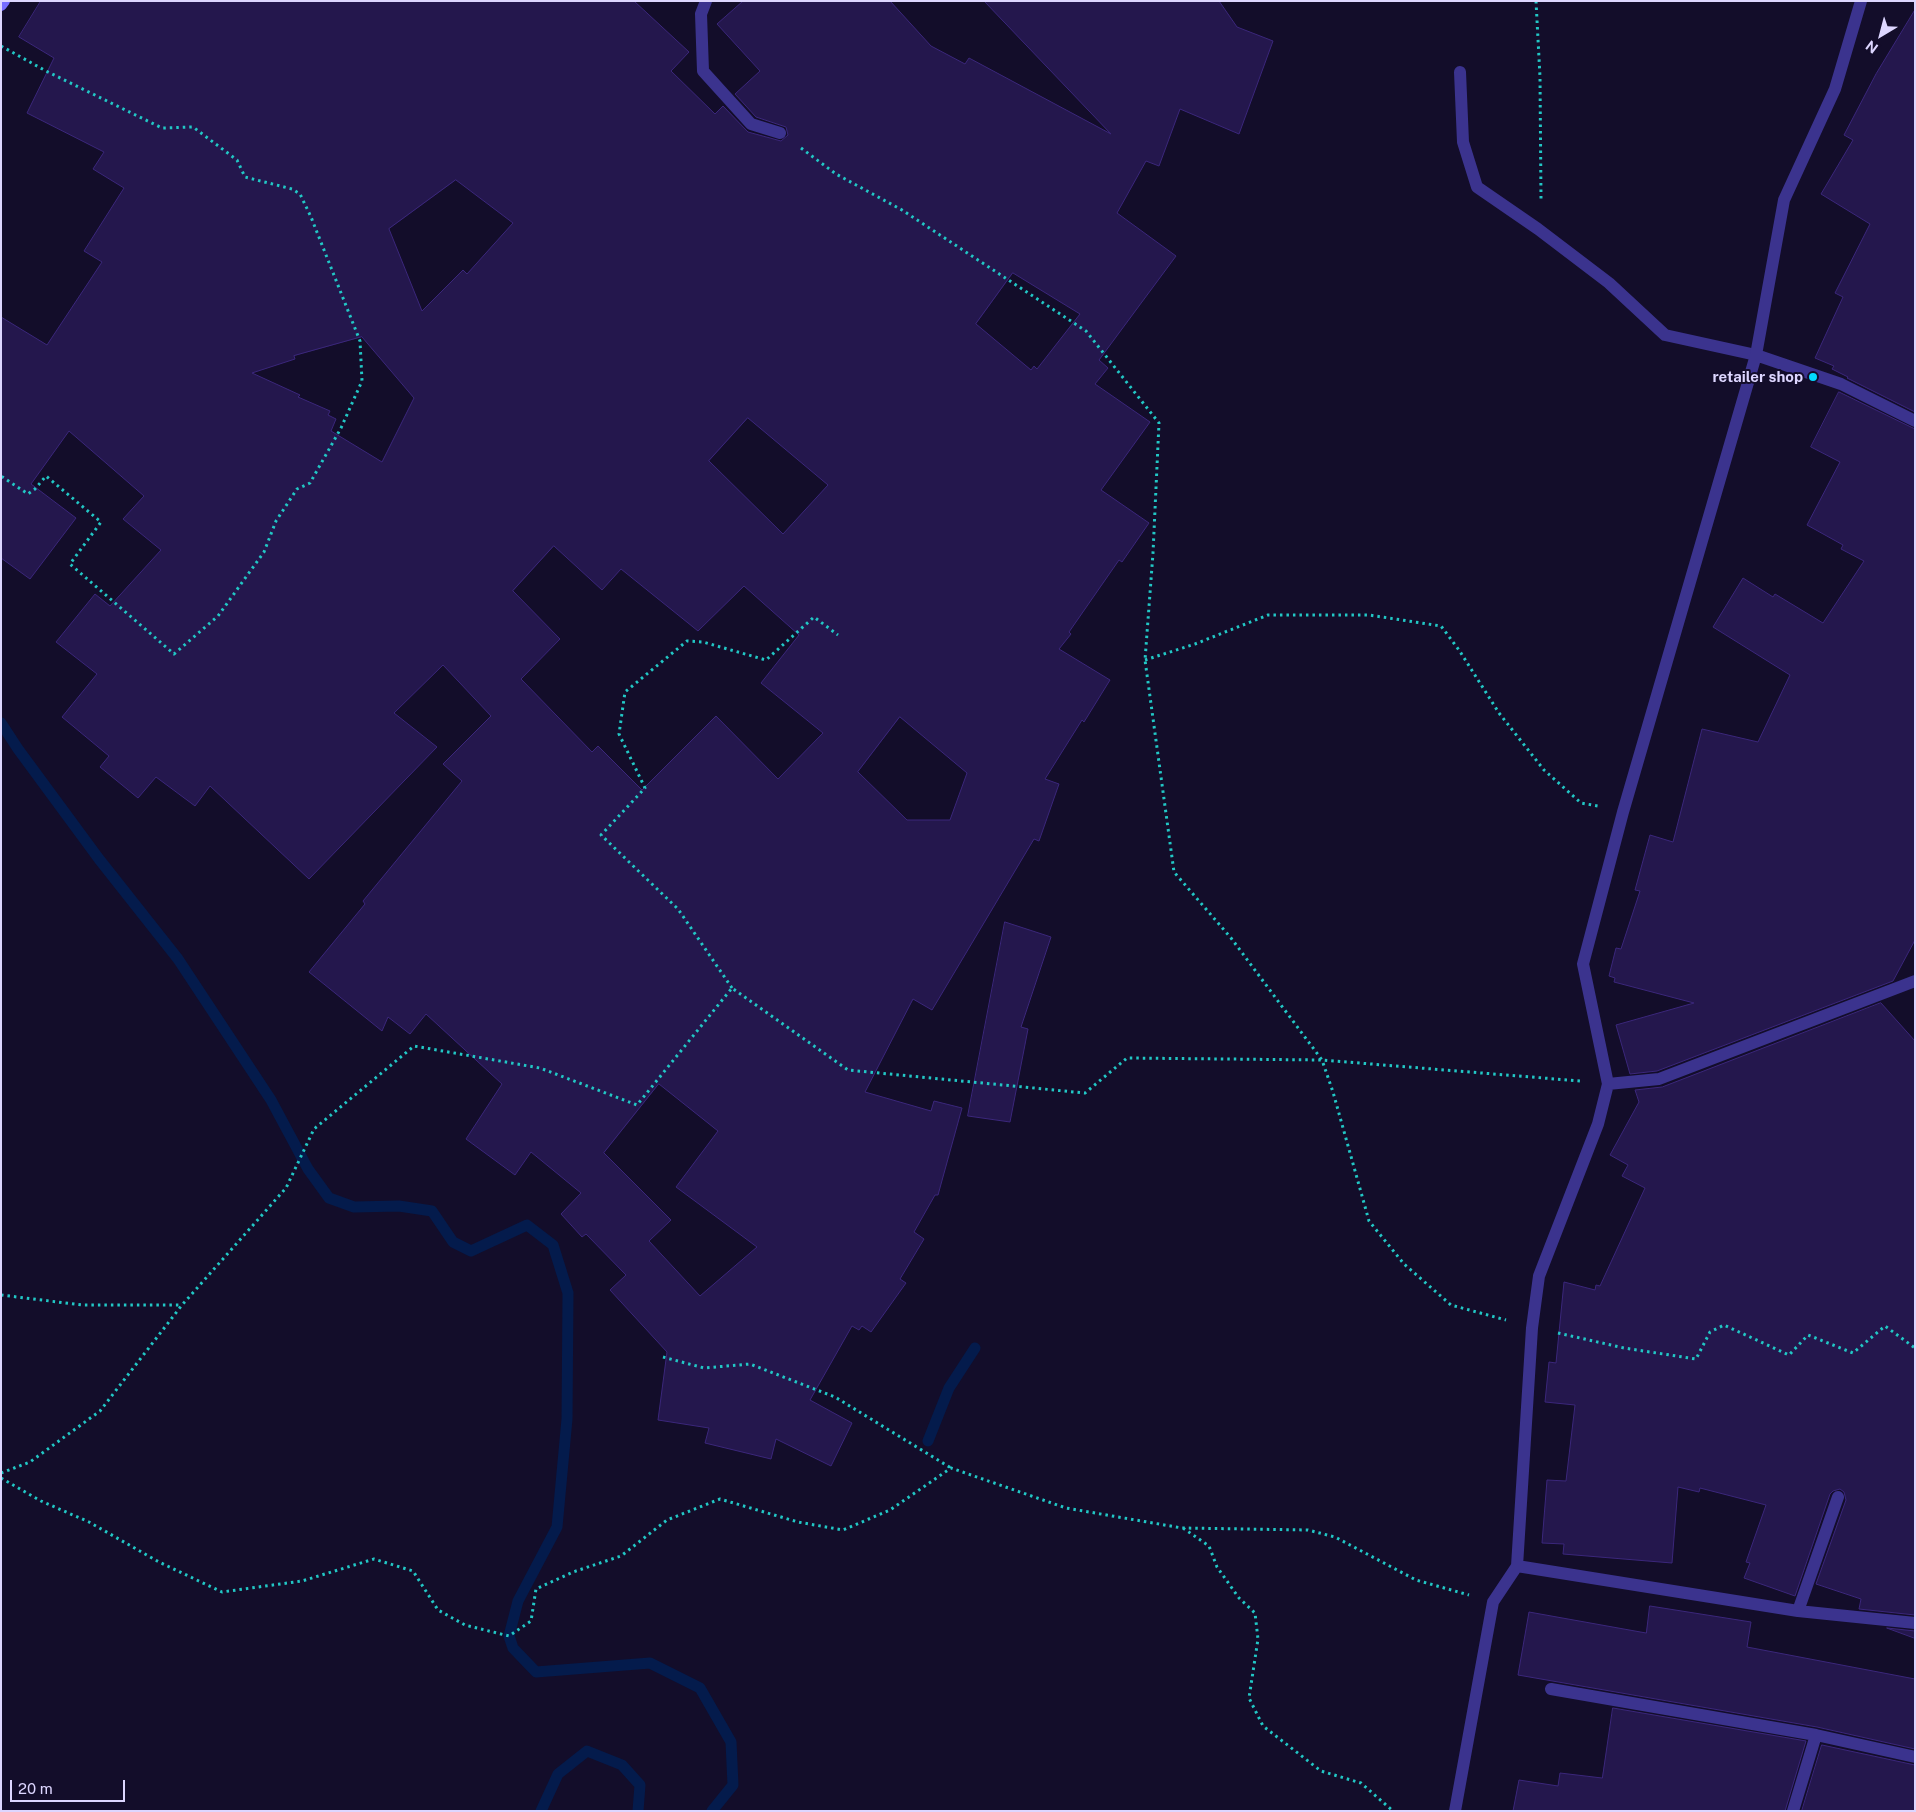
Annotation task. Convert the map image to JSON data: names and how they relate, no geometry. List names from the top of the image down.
{
  "places": ["retailer shop"],
  "scale_bar": "20 m",
  "north": "bottom left"
}
